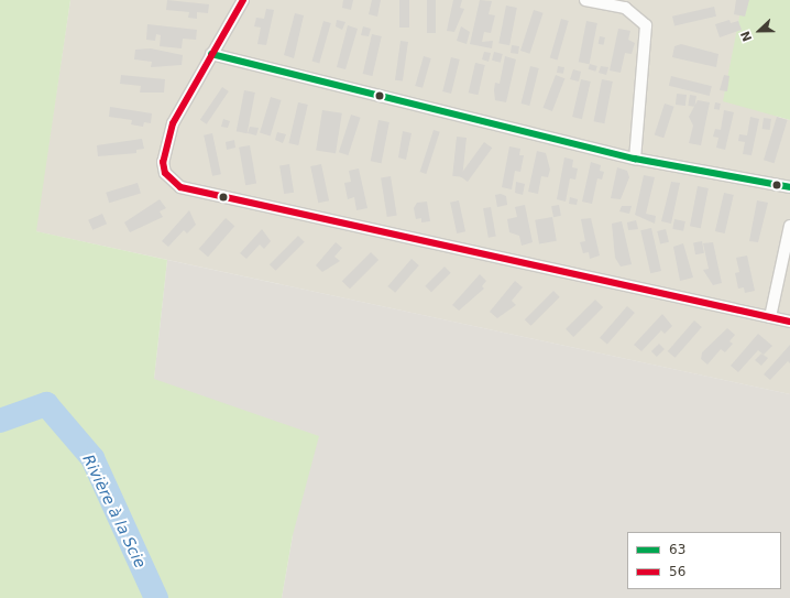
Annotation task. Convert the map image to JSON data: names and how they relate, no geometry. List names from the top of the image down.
{
  "water": ["Rivière à la Scie"],
  "lines": ["transit line 56", "transit line 63"],
  "legend": ["63", "56"],
  "north": "left"
}
